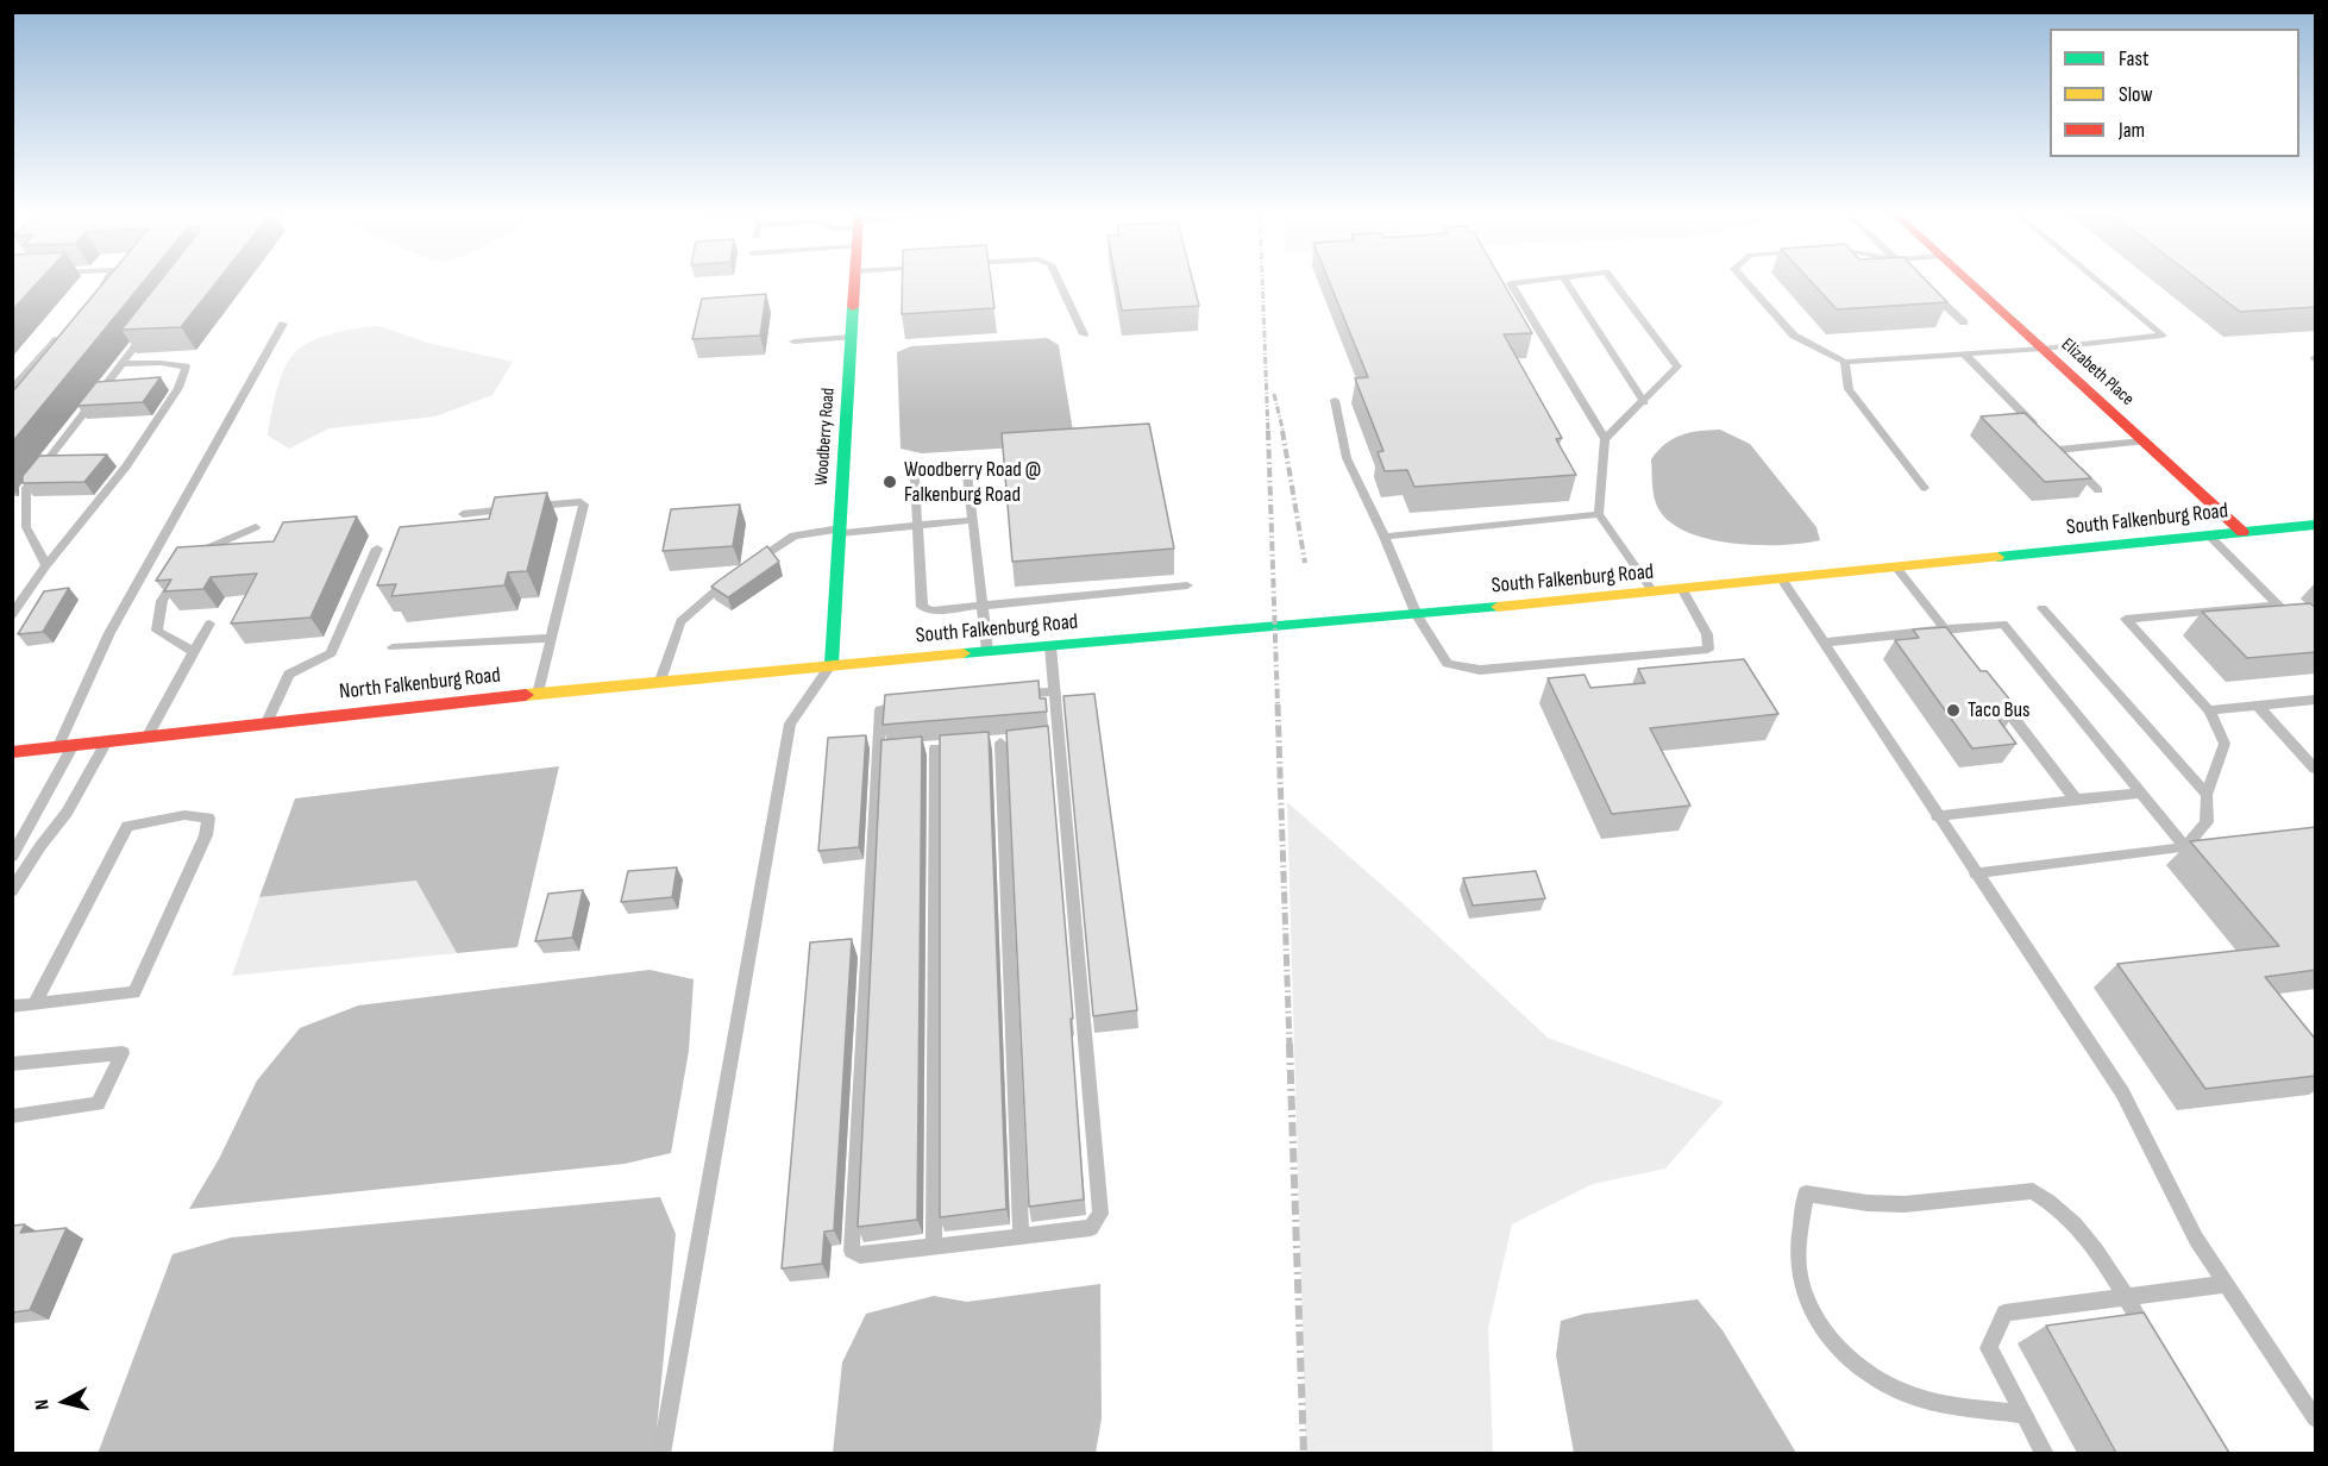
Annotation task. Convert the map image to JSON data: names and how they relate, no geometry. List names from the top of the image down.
{
  "streets": {
    "street": [
      "Elizabeth Place",
      "Woodberry Road",
      "South Falkenburg Road",
      "North Falkenburg Road"
    ]
  },
  "crossings": [
    ["Elizabeth Place", "South Falkenburg Road"],
    ["Woodberry Road", "South Falkenburg Road"],
    ["Woodberry Road", "North Falkenburg Road"],
    ["South Falkenburg Road", "North Falkenburg Road"]
  ],
  "places": ["Woodberry Road @ Falkenburg Road", "Taco Bus"],
  "legend": ["Fast", "Slow", "Jam"],
  "north": "left"
}
